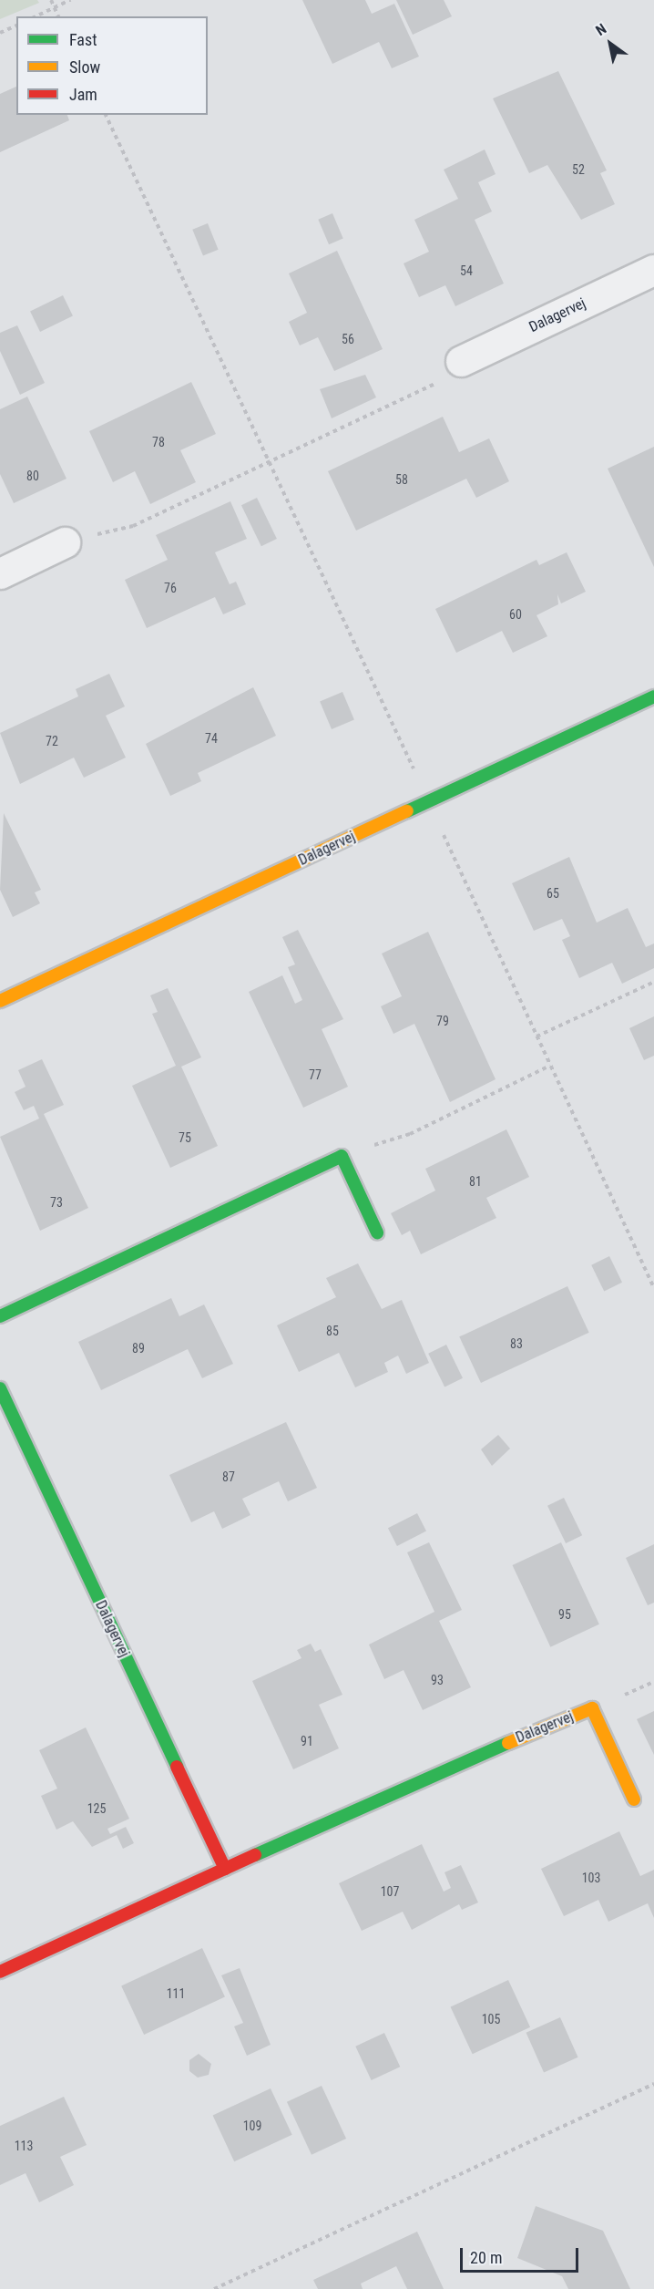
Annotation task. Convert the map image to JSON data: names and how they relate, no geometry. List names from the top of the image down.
{
  "streets": {
    "street": ["Dalagervej"]
  },
  "house_numbers": [
    "52",
    "54",
    "56",
    "78",
    "80",
    "58",
    "76",
    "60",
    "74",
    "72",
    "65",
    "79",
    "77",
    "75",
    "81",
    "73",
    "85",
    "83",
    "89",
    "87",
    "95",
    "93",
    "91",
    "125",
    "103",
    "107",
    "111",
    "105",
    "109",
    "113"
  ],
  "legend": ["Fast", "Slow", "Jam"],
  "scale_bar": "20 m",
  "north": "top left"
}
